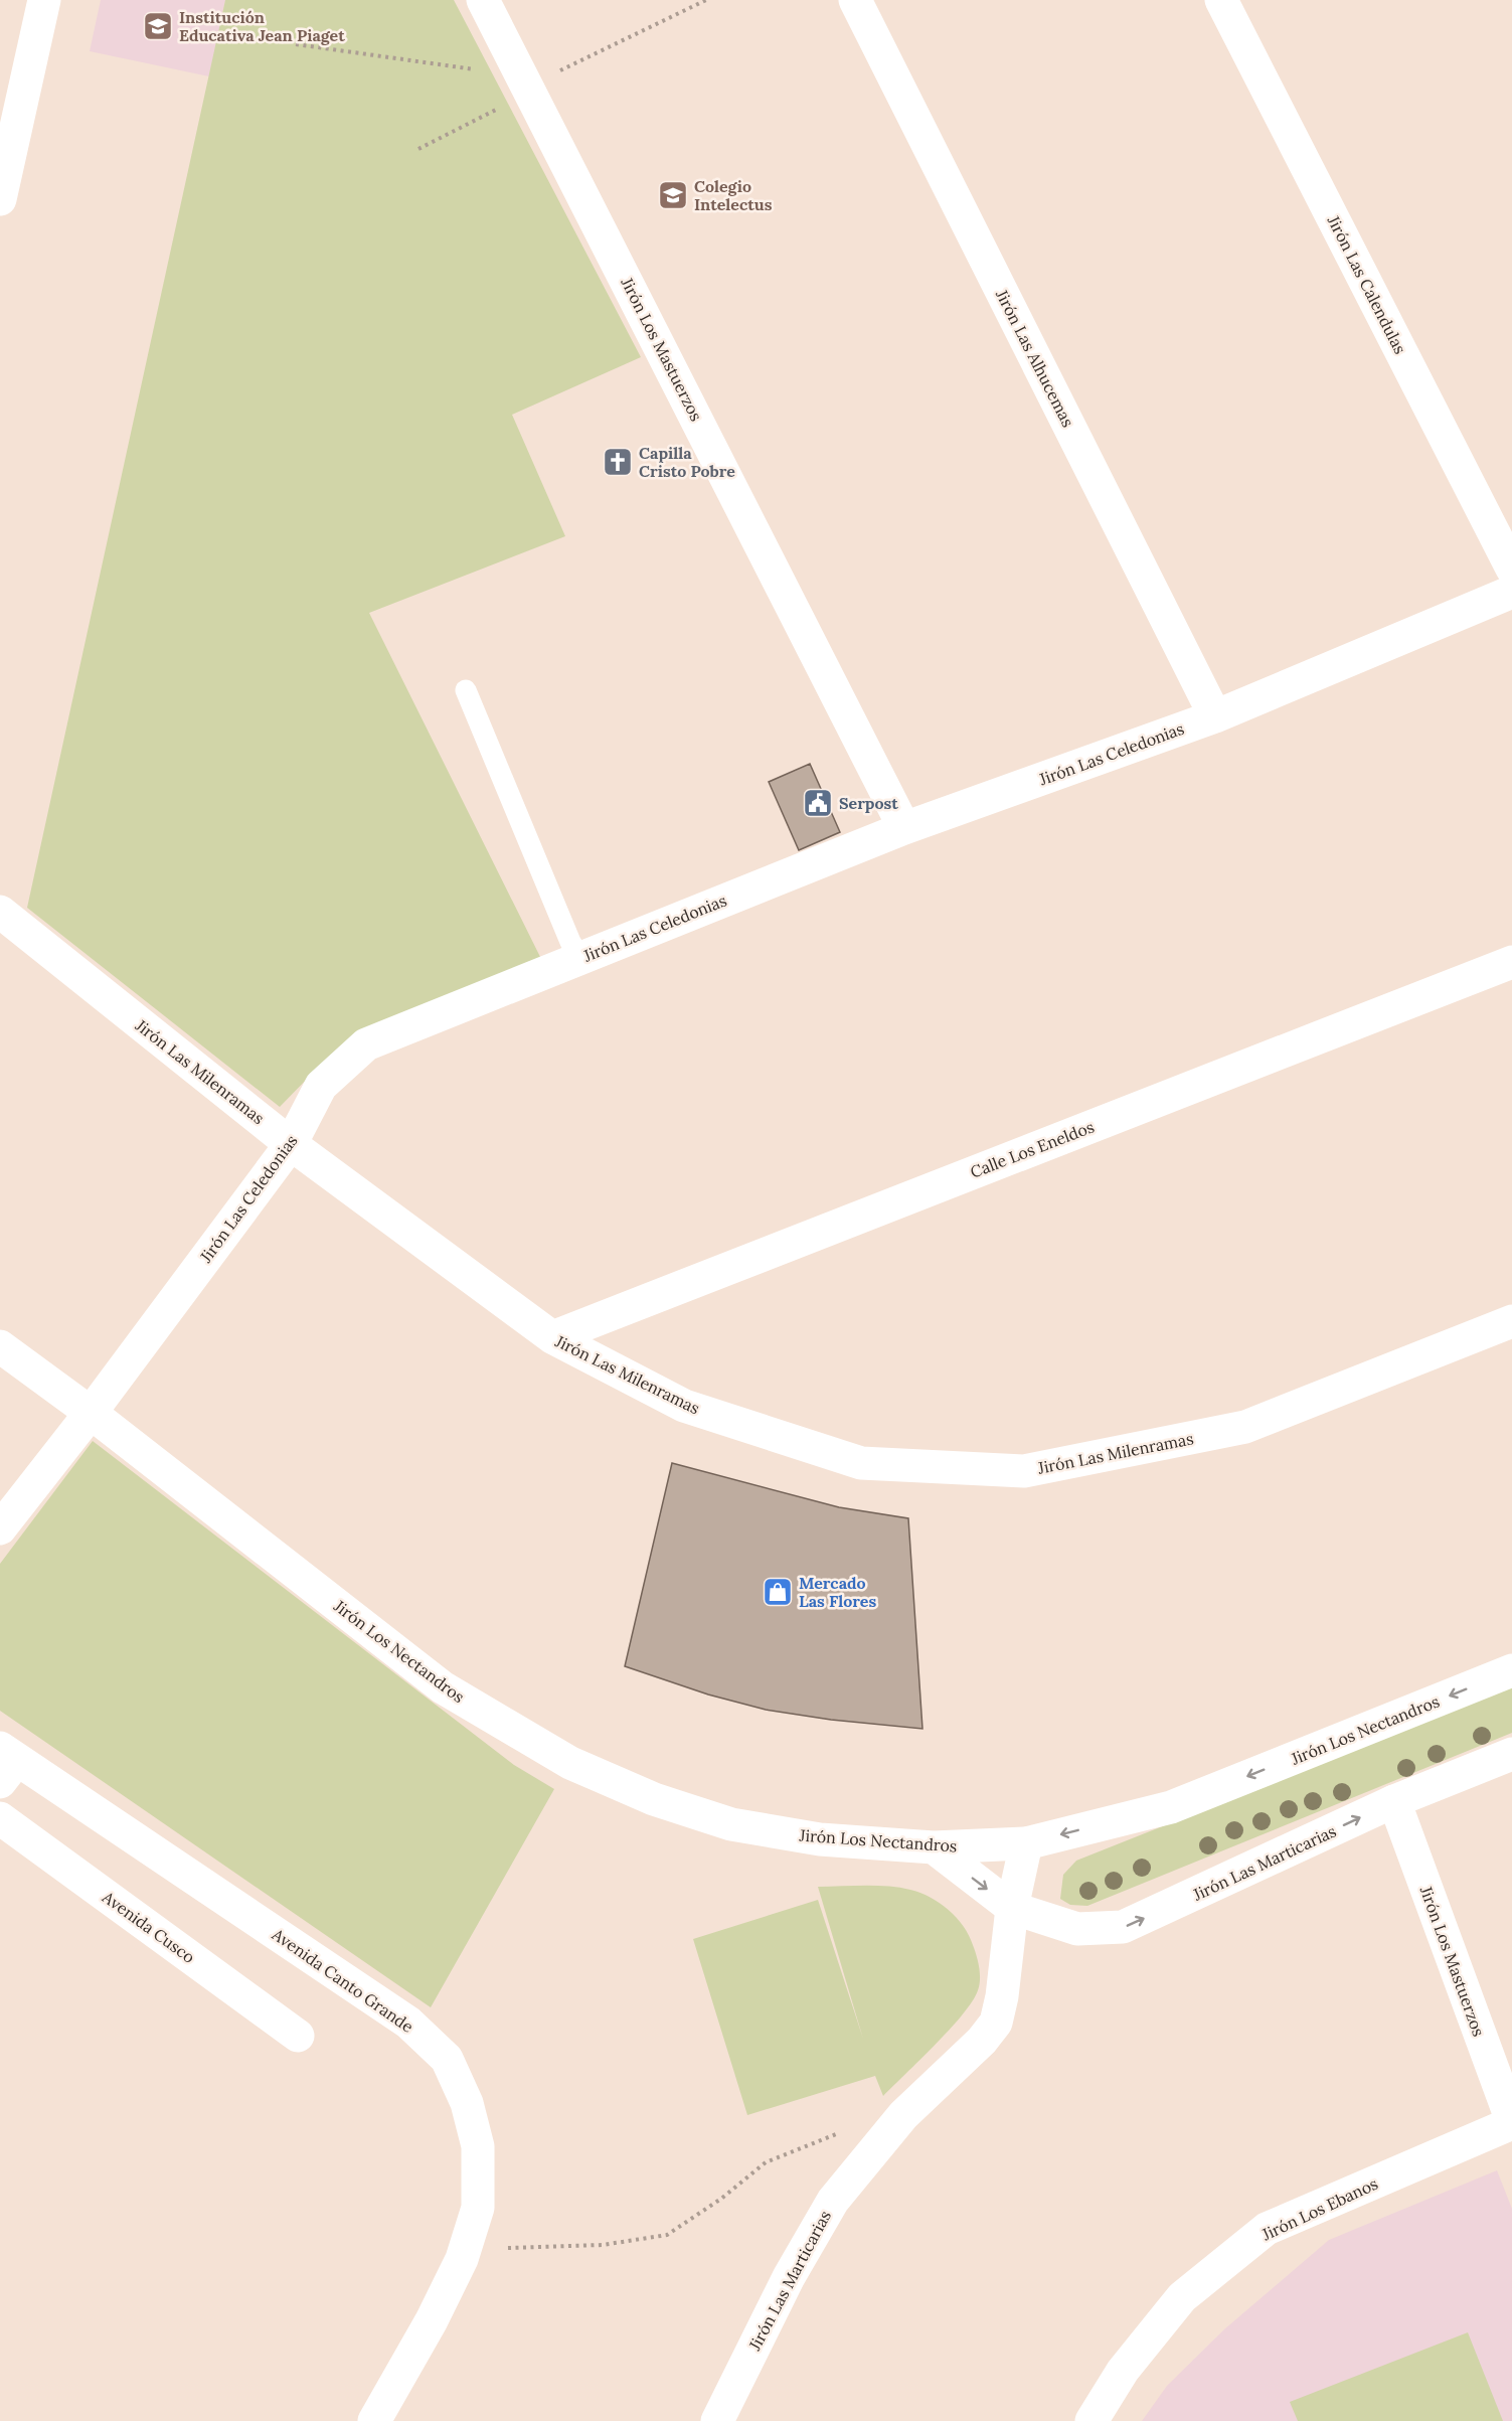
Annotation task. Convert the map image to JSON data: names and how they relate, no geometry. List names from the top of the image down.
{
  "streets": {
    "street": [
      "Jirón Las Calendulas",
      "Jirón Los Mastuerzos",
      "Jirón Las Alhucemas",
      "Jirón Las Celedonias",
      "Jirón Las Milenramas",
      "Calle Los Eneldos",
      "Jirón Los Nectandros",
      "Jirón Las Marticarias",
      "Avenida Cusco",
      "Avenida Canto Grande",
      "Jirón Los Ebanos"
    ]
  },
  "crossings": [
    ["Jirón Los Mastuerzos", "Jirón Las Celedonias"],
    ["Jirón Los Mastuerzos", "Jirón Las Marticarias"],
    ["Jirón Los Mastuerzos", "Jirón Los Ebanos"],
    ["Jirón Las Alhucemas", "Jirón Las Celedonias"],
    ["Jirón Las Celedonias", "Jirón Las Milenramas"],
    ["Jirón Las Celedonias", "Jirón Los Nectandros"],
    ["Jirón Las Milenramas", "Calle Los Eneldos"],
    ["Jirón Los Nectandros", "Jirón Las Marticarias"]
  ],
  "one_way": ["Jirón Las Marticarias"],
  "places": {
    "school or university": ["Institución Educativa Jean Piaget", "Colegio Intelectus"],
    "church": ["Capilla Cristo Pobre"],
    "public building": ["Serpost"],
    "shop": ["Mercado Las Flores"]
  }
}
